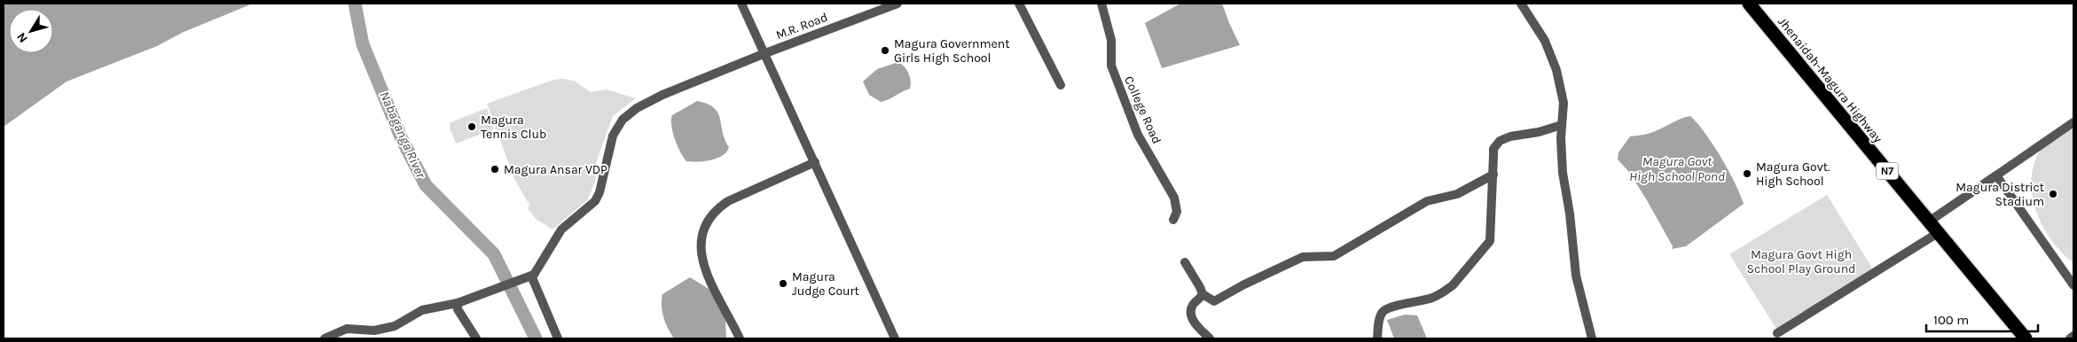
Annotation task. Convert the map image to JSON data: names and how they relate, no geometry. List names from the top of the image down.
{
  "streets": {
    "highway": ["Jhenaidah-Magura Highway", "N7"],
    "street": ["M.R. Road", "College Road"]
  },
  "water": ["Nabaganga River", "Magura Govt High School Pond"],
  "parks": ["Magura Govt High School Play Ground"],
  "places": [
    "Magura Government Girls High School",
    "Magura Tennis Club",
    "Magura Ansar VDP",
    "Magura Govt. High School",
    "Magura District Stadium",
    "Magura Judge Court"
  ],
  "scale_bar": "100 m",
  "north": "bottom left"
}
